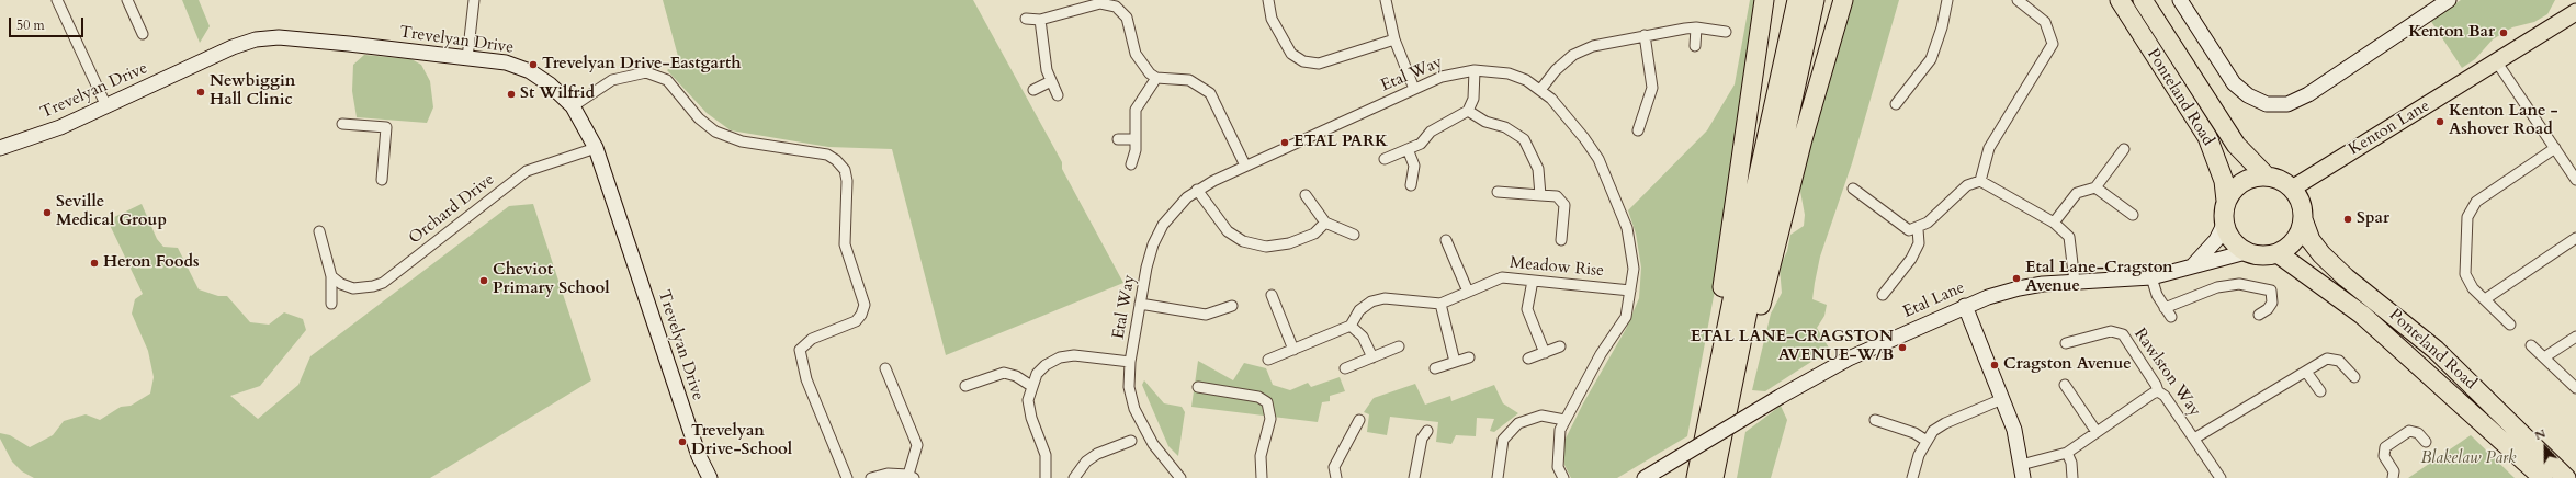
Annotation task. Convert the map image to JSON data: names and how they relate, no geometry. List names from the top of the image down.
{
  "streets": {
    "highway": ["Ponteland Road"],
    "main road": ["Kenton Lane"],
    "street": [
      "Trevelyan Drive",
      "Etal Way",
      "Orchard Drive",
      "Meadow Rise",
      "Etal Lane",
      "Rawlston Way"
    ]
  },
  "crossings": [
    ["Trevelyan Drive", "Orchard Drive"],
    ["Etal Way", "Meadow Rise"],
    ["Ponteland Road", "Kenton Lane"],
    ["Ponteland Road", "Etal Lane"],
    ["Kenton Lane", "Etal Lane"]
  ],
  "parks": ["Blakelaw Park"],
  "places": [
    "Kenton Bar",
    "Trevelyan Drive-Eastgarth",
    "Newbiggin Hall Clinic",
    "St Wilfrid",
    "Kenton Lane - Ashover Road",
    "ETAL PARK",
    "Seville Medical Group",
    "Spar",
    "Heron Foods",
    "Etal Lane-Cragston Avenue",
    "Cheviot Primary School",
    "ETAL LANE-CRAGSTON AVENUE-W/B",
    "Cragston Avenue",
    "Trevelyan Drive-School"
  ],
  "scale_bar": "50 m",
  "north": "top"
}
